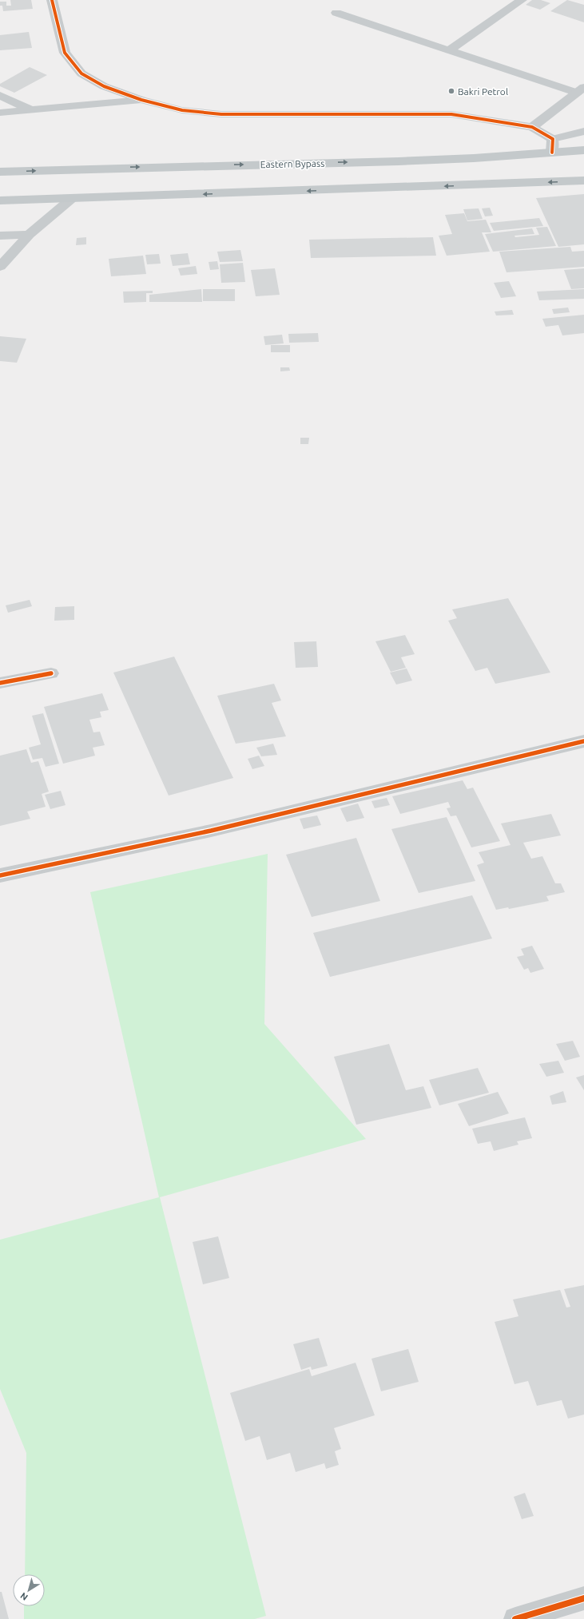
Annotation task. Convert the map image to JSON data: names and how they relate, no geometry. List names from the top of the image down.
{
  "streets": {
    "main road": ["Eastern Bypass"]
  },
  "places": ["Bakri Petrol"],
  "north": "bottom left"
}
